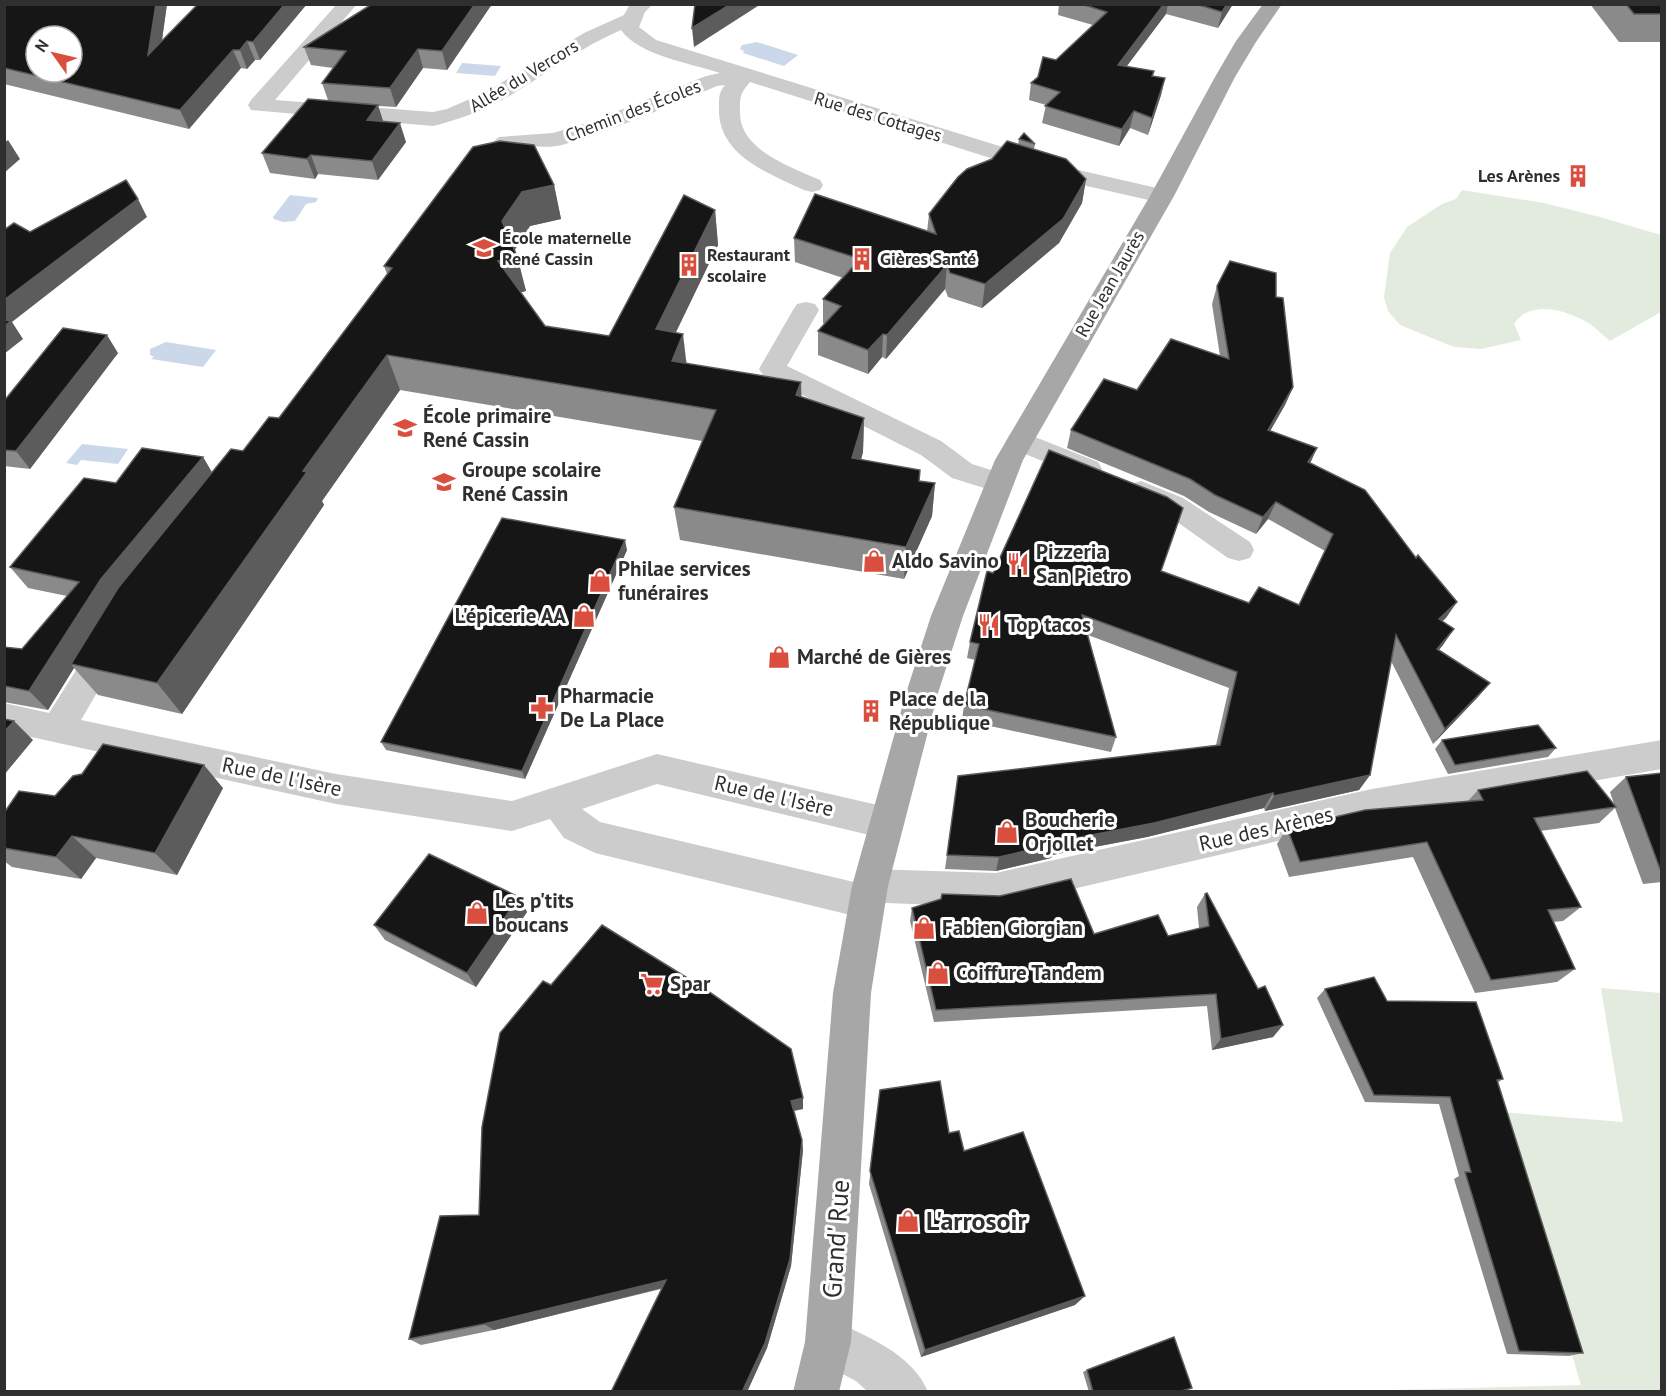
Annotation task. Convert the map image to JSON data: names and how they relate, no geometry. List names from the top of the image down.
{
  "streets": {
    "main road": ["Rue Jean Jaurès", "Grand' Rue"],
    "street": [
      "Allée du Vercors",
      "Chemin des Écoles",
      "Rue des Cottages",
      "Rue de l'Isère",
      "Rue des Arènes"
    ]
  },
  "crossings": [
    ["Allée du Vercors", "Rue des Cottages"],
    ["Chemin des Écoles", "Rue des Cottages"],
    ["Rue des Cottages", "Rue Jean Jaurès"],
    ["Rue Jean Jaurès", "Rue de l'Isère"],
    ["Rue Jean Jaurès", "Grand' Rue"],
    ["Rue de l'Isère", "Grand' Rue"],
    ["Rue des Arènes", "Grand' Rue"]
  ],
  "places": {
    "building": [
      "Les Arènes",
      "Gières Santé",
      "Restaurant scolaire",
      "Place de la République"
    ],
    "school or university": ["École maternelle René Cassin", "École primaire René Cassin", "Groupe scolaire René Cassin"],
    "shop": [
      "Aldo Savino",
      "Philae services funéraires",
      "L'épicerie AA",
      "Marché de Gières",
      "Boucherie Orjollet",
      "Les p'tits boucans",
      "Fabien Giorgian",
      "Coiffure Tandem",
      "L'arrosoir"
    ],
    "restaurant": ["Pizzeria San Pietro", "Top tacos"],
    "pharmacy": ["Pharmacie De La Place"],
    "supermarket": ["Spar"]
  },
  "north": "top left"
}
